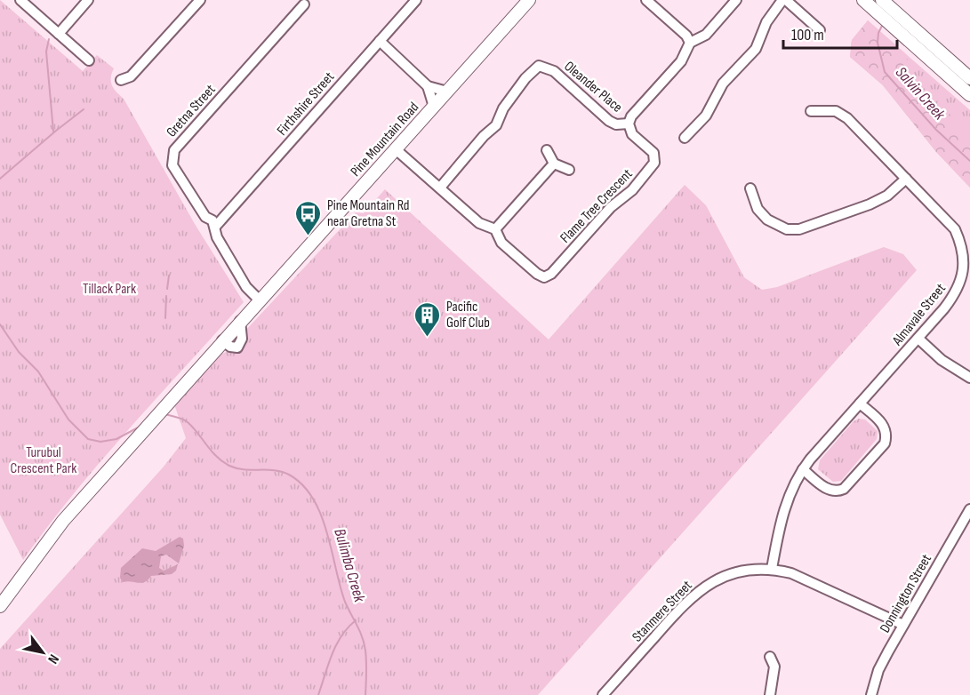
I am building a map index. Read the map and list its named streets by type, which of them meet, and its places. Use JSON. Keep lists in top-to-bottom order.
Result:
{
  "streets": {
    "main road": ["Pine Mountain Road"],
    "street": [
      "Oleander Place",
      "Firthshire Street",
      "Gretna Street",
      "Flame Tree Crescent",
      "Almavale Street",
      "Donnington Street",
      "Stanmere Street"
    ]
  },
  "crossings": [
    ["Oleander Place", "Flame Tree Crescent"],
    ["Firthshire Street", "Gretna Street"],
    ["Gretna Street", "Pine Mountain Road"],
    ["Pine Mountain Road", "Flame Tree Crescent"],
    ["Almavale Street", "Stanmere Street"],
    ["Donnington Street", "Stanmere Street"]
  ],
  "water": ["Salvin Creek", "Bulimba Creek"],
  "parks": ["Tillack Park", "Turubul Crescent Park"],
  "places": {
    "bus stop": ["Pine Mountain Rd near Gretna St"],
    "building": ["Pacific Golf Club"]
  },
  "scale_bar": "100 m",
  "north": "bottom right"
}
